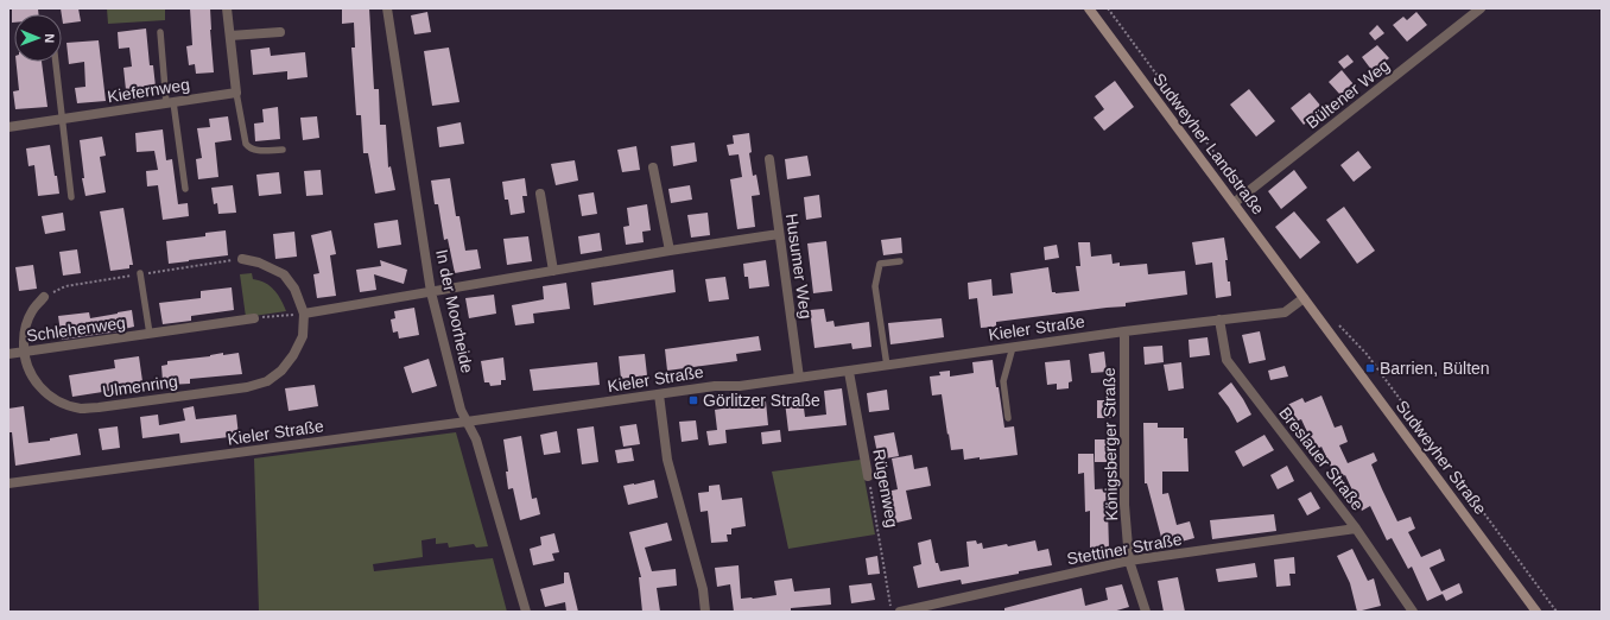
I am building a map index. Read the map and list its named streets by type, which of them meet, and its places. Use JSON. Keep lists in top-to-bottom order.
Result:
{
  "streets": {
    "main road": ["Sudweyher Landstraße", "Sudweyher Straße"],
    "street": [
      "Kiefernweg",
      "Bültener Weg",
      "Husumer Weg",
      "In der Moorheide",
      "Kieler Straße",
      "Schlehenweg",
      "Ulmenring",
      "Königsberger Straße",
      "Breslauer Straße",
      "Rügenweg",
      "Stettiner Straße"
    ]
  },
  "crossings": [
    ["Bültener Weg", "Sudweyher Landstraße"],
    ["Sudweyher Landstraße", "Kieler Straße"],
    ["Sudweyher Landstraße", "Sudweyher Straße"],
    ["Husumer Weg", "Kieler Straße"],
    ["In der Moorheide", "Kieler Straße"],
    ["Kieler Straße", "Königsberger Straße"],
    ["Kieler Straße", "Sudweyher Straße"],
    ["Kieler Straße", "Breslauer Straße"],
    ["Kieler Straße", "Rügenweg"],
    ["Schlehenweg", "Ulmenring"],
    ["Königsberger Straße", "Stettiner Straße"],
    ["Breslauer Straße", "Stettiner Straße"]
  ],
  "places": {
    "transit": ["Barrien, Bülten", "Görlitzer Straße"]
  },
  "north": "right"
}
